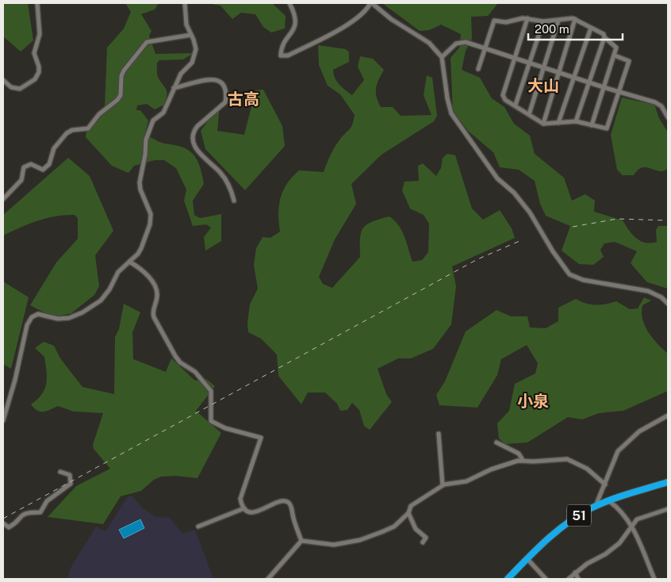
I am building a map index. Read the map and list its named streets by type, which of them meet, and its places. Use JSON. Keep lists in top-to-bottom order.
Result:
{
  "streets": {
    "highway": ["51"]
  },
  "districts": ["大山", "古高", "小泉"],
  "scale_bar": "200 m"
}
